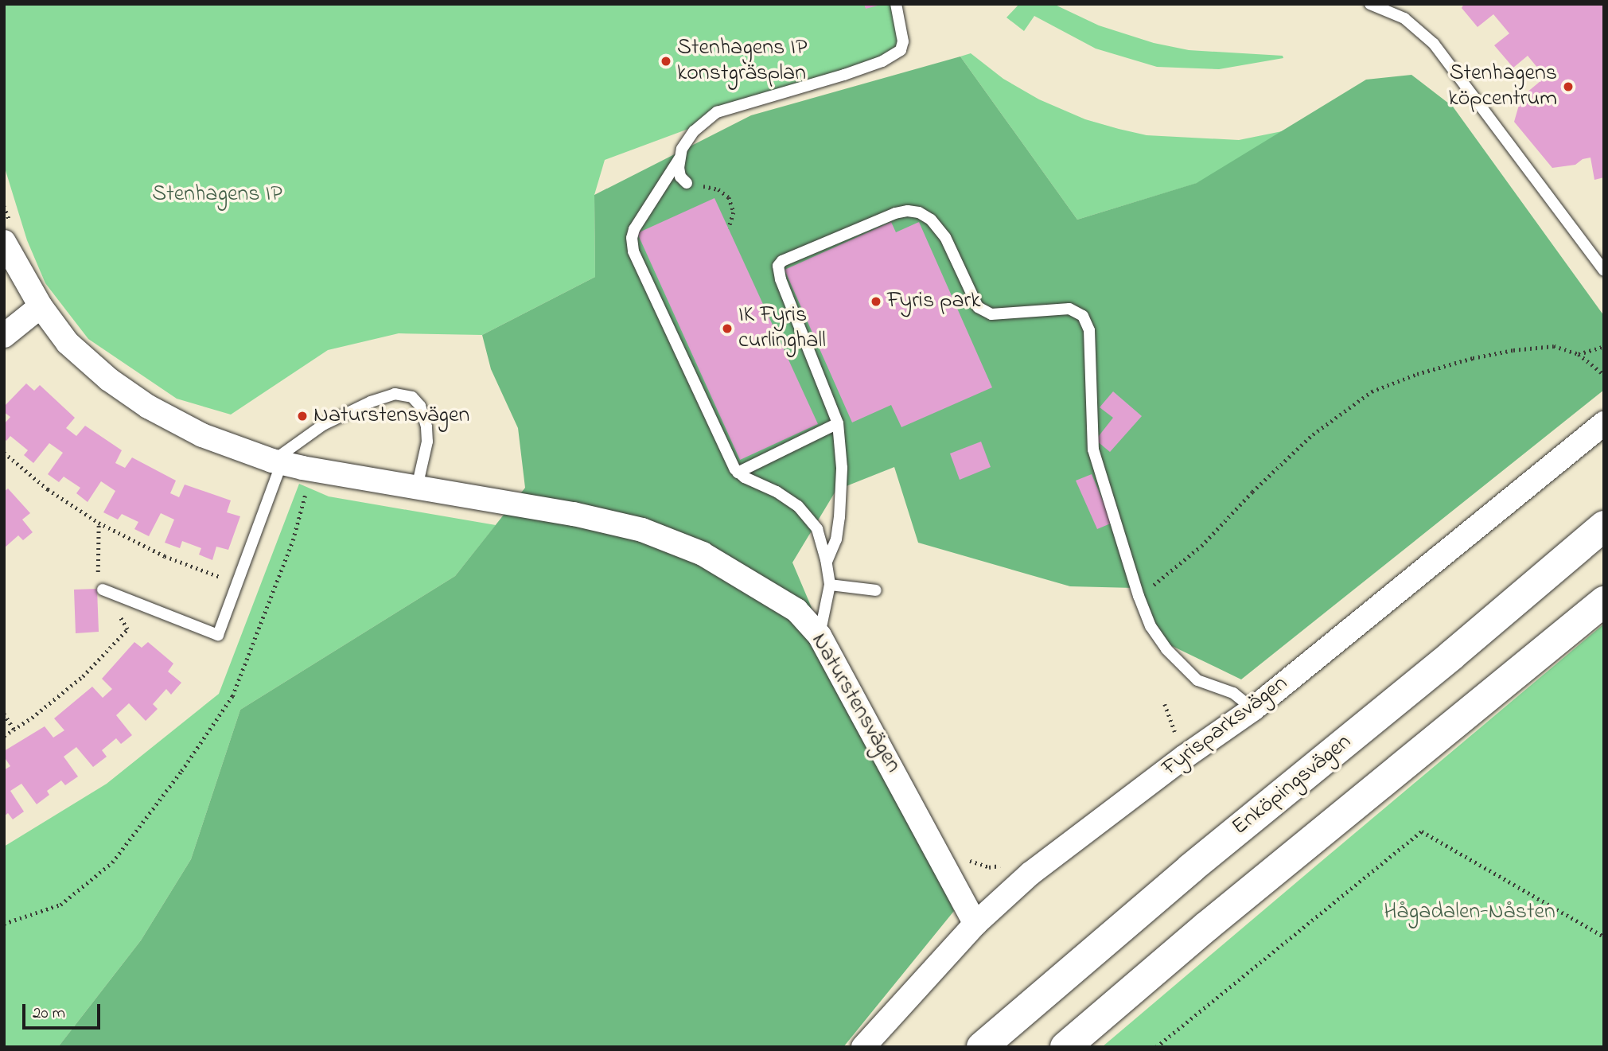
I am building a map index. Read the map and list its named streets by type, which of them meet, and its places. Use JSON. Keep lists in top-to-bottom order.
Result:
{
  "streets": {
    "main road": ["Enköpingsvägen"],
    "street": ["Naturstensvägen", "Fyrisparksvägen"]
  },
  "crossings": [
    ["Naturstensvägen", "Fyrisparksvägen"]
  ],
  "parks": ["Stenhagens IP", "Hågadalen-Nåsten"],
  "places": [
    "Stenhagens IP konstgräsplan",
    "Stenhagens köpcentrum",
    "Fyris park",
    "IK Fyris curlinghall",
    "Naturstensvägen"
  ],
  "scale_bar": "20 m"
}
